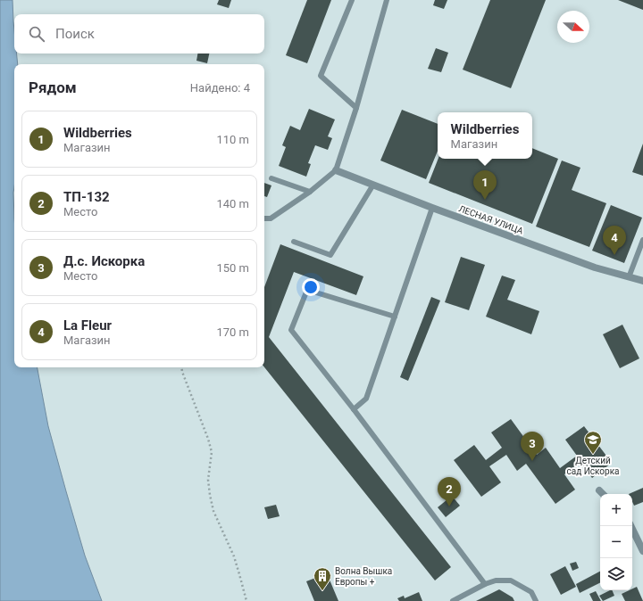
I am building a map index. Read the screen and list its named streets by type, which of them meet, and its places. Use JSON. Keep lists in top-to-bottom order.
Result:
{
  "streets": {
    "street": ["ЛЕСНАЯ УЛИЦА"]
  },
  "places": {
    "school or university": ["Детский сад Искорка"],
    "building": ["Волна Вышка Европы +"]
  },
  "north": "right",
  "page": {
    "search": "Поиск",
    "heading": ["Рядом", "Найдено: 4"],
    "list": [
      {
        "mark": "1",
        "name": "Wildberries",
        "note": "Магазин",
        "value": "110 m"
      },
      {
        "mark": "2",
        "name": "ТП-132",
        "note": "Место",
        "value": "140 m"
      },
      {
        "mark": "3",
        "name": "Д.с. Искорка",
        "note": "Место",
        "value": "150 m"
      },
      {
        "mark": "4",
        "name": "La Fleur",
        "note": "Магазин",
        "value": "170 m"
      }
    ],
    "popup": ["Wildberries", "Магазин"],
    "pins": [
      "1",
      "4",
      "3",
      "2"
    ],
    "map_buttons": ["+", "−"]
  }
}
